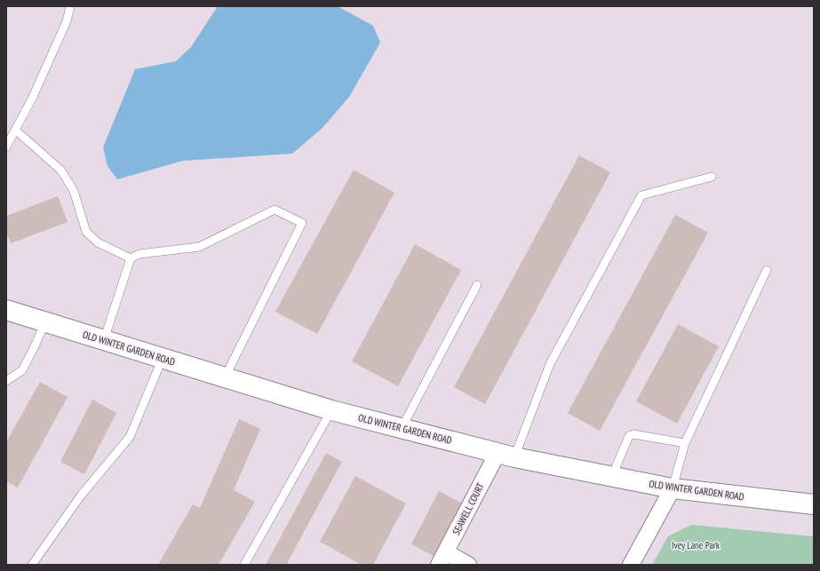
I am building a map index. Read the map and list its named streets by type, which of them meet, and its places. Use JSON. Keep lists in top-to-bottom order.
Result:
{
  "streets": {
    "main road": ["OLD WINTER GARDEN ROAD"],
    "street": ["SEAWELL COURT"]
  },
  "crossings": [
    ["OLD WINTER GARDEN ROAD", "SEAWELL COURT"]
  ],
  "parks": ["Ivey Lane Park"]
}
